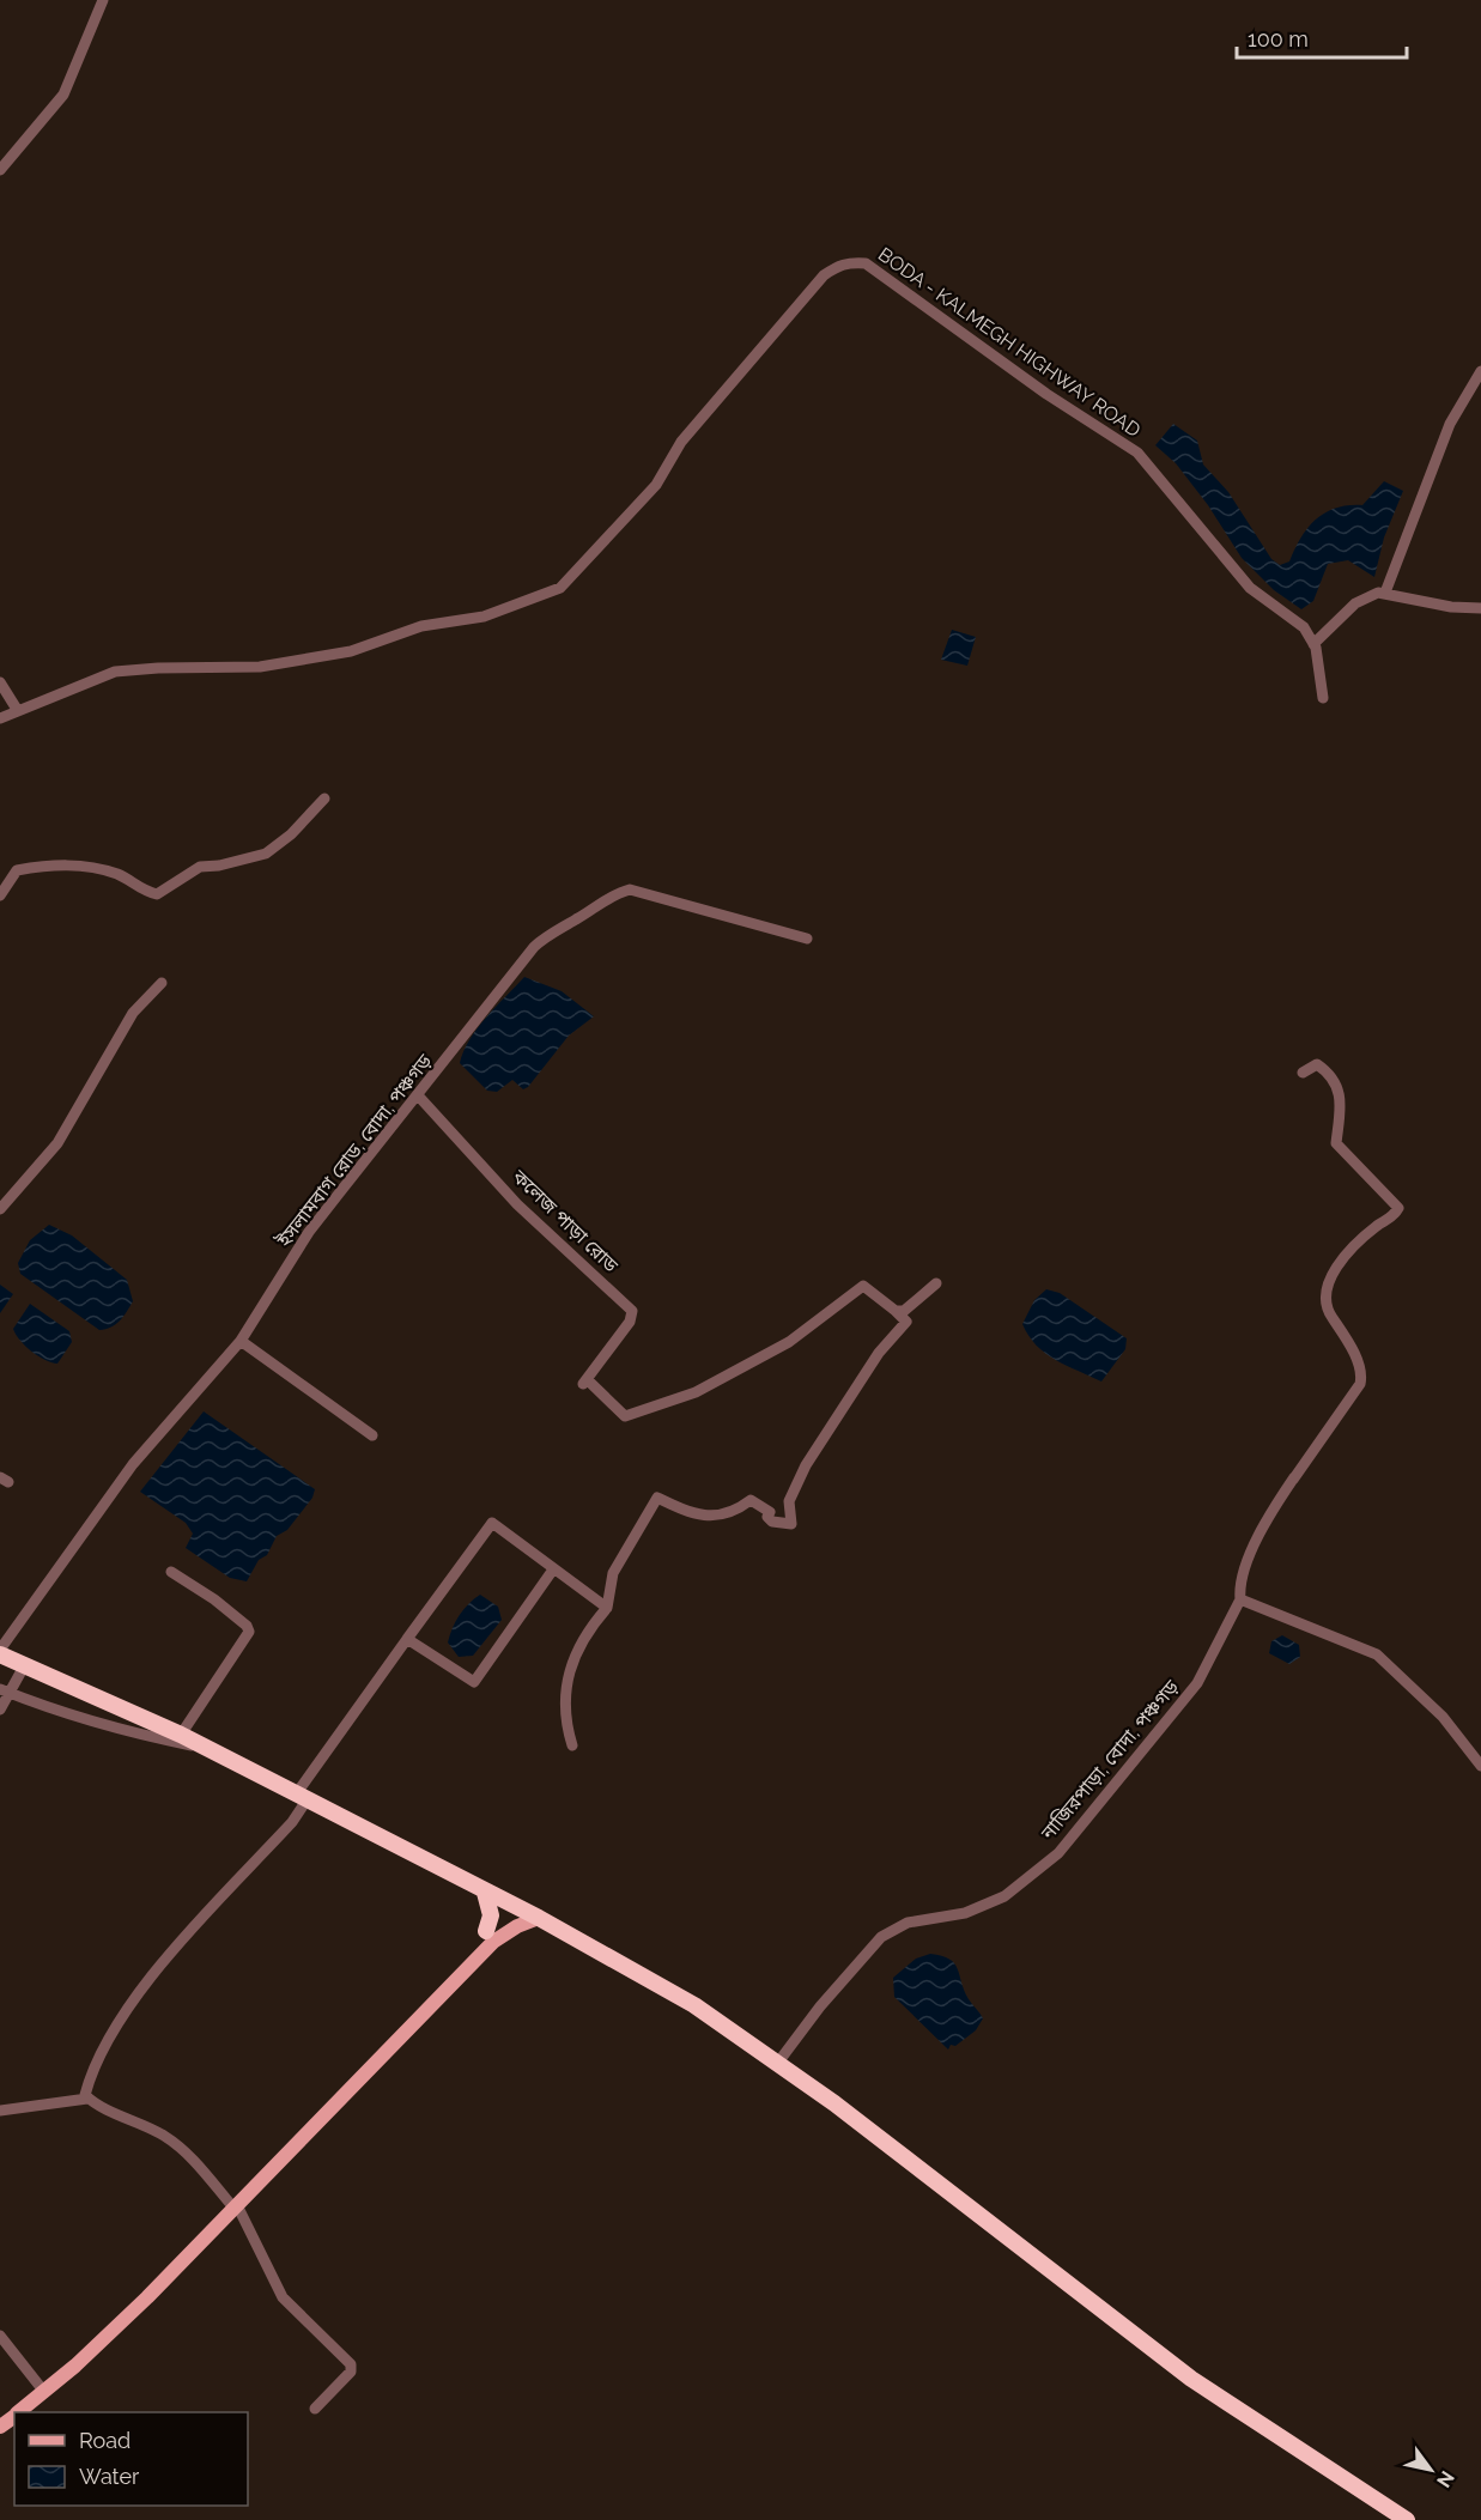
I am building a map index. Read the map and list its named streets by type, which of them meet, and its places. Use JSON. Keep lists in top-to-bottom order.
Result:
{
  "streets": {
    "street": [
      "BODA - KALMEGH HIGHWAY ROAD",
      "ইসলামবাগ রোড, বোদা, পঞ্চগড়",
      "কলেজ পাড়া রোড",
      "নাজিরপাড়া, বোদা, পঞ্চগড়"
    ]
  },
  "crossings": [
    ["ইসলামবাগ রোড, বোদা, পঞ্চগড়", "কলেজ পাড়া রোড"]
  ],
  "legend": ["Road", "Water"],
  "scale_bar": "100 m",
  "north": "bottom right"
}
